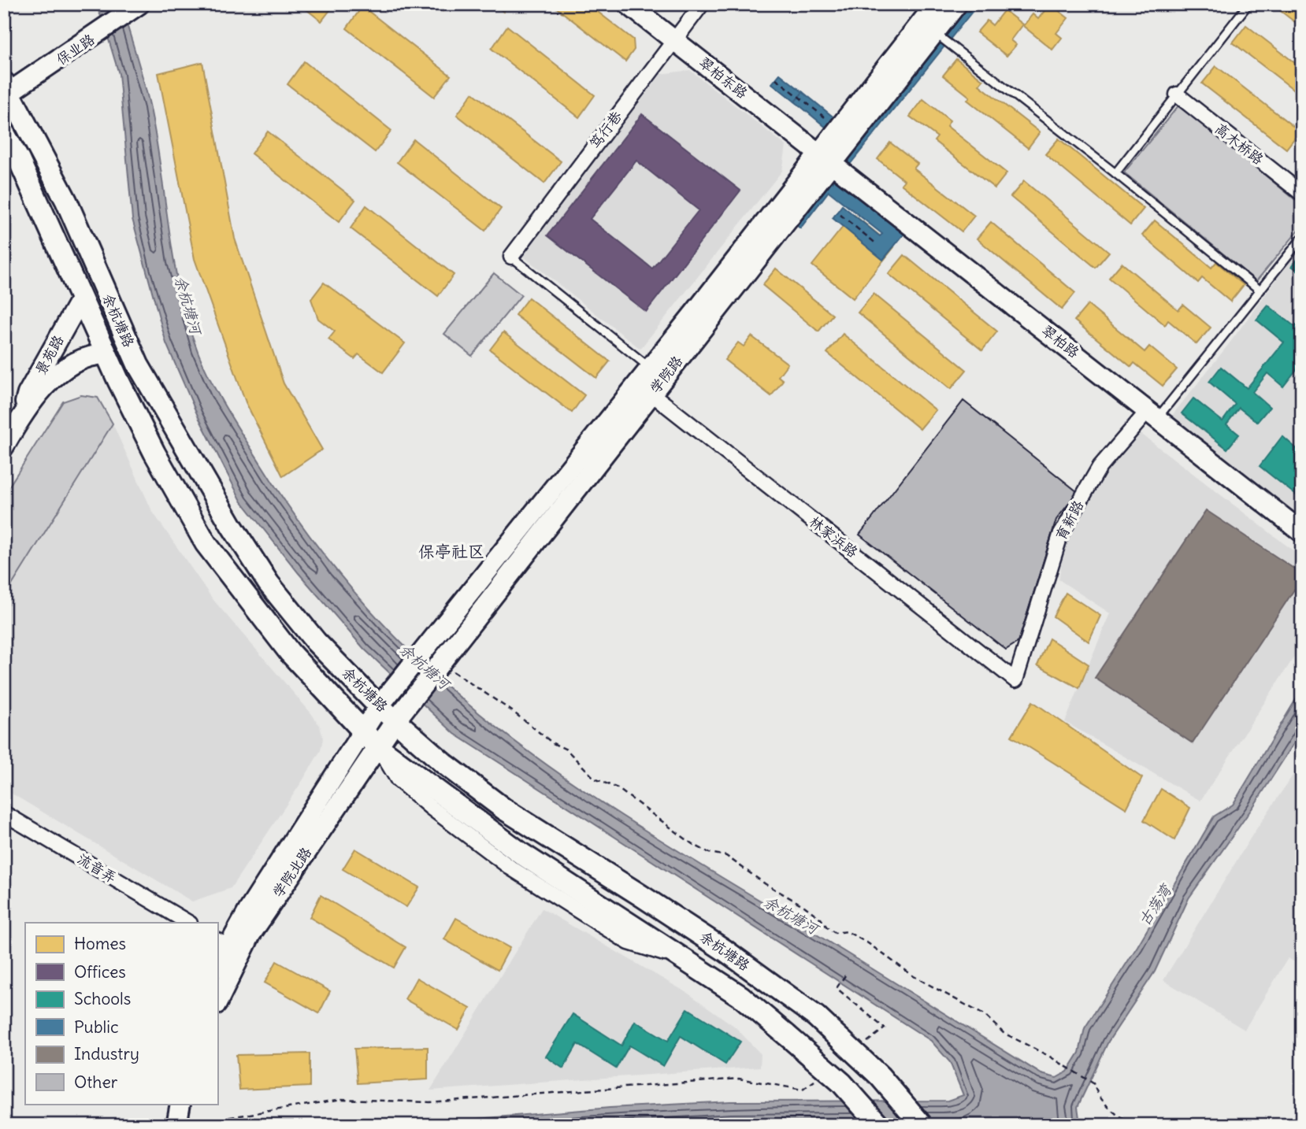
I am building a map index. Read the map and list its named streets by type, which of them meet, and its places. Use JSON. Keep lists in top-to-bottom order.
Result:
{
  "streets": {
    "main road": [
      "保业路",
      "翠柏东路",
      "余杭塘路",
      "翠柏路",
      "景苑路",
      "学院路",
      "学院北路"
    ],
    "street": [
      "笃行巷",
      "高木桥路",
      "育新路",
      "林家浜路",
      "流音弄"
    ]
  },
  "crossings": [
    ["保业路", "余杭塘路"],
    ["翠柏东路", "笃行巷"],
    ["翠柏东路", "翠柏路"],
    ["翠柏东路", "学院路"],
    ["余杭塘路", "景苑路"],
    ["余杭塘路", "学院路"],
    ["余杭塘路", "学院北路"],
    ["翠柏路", "学院路"],
    ["翠柏路", "育新路"],
    ["学院路", "林家浜路"],
    ["学院路", "学院北路"],
    ["育新路", "林家浜路"]
  ],
  "districts": ["保亭社区"],
  "water": ["余杭塘河", "古荡湾"],
  "legend": [
    "Homes",
    "Offices",
    "Schools",
    "Public",
    "Industry",
    "Other"
  ]
}
